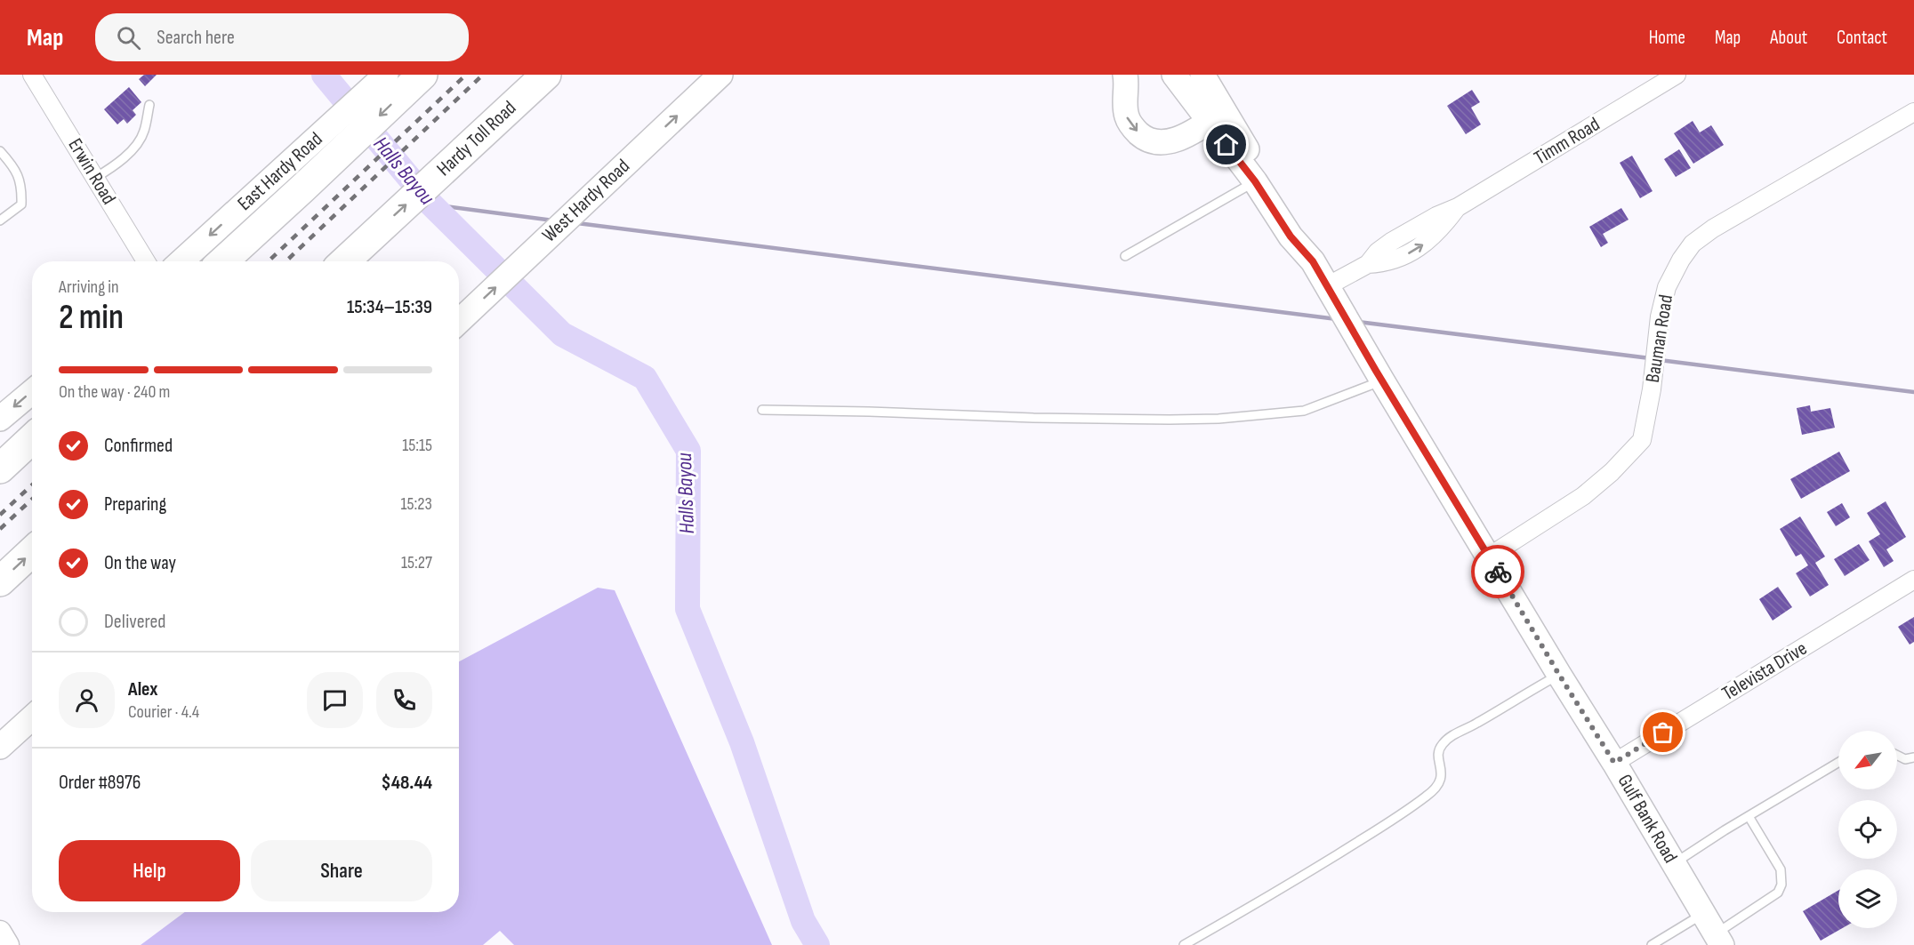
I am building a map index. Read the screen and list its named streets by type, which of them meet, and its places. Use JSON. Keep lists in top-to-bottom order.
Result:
{
  "streets": {
    "highway": ["Hardy Toll Road"],
    "main road": ["East Hardy Road", "West Hardy Road", "Gulf Bank Road"],
    "street": [
      "Timm Road",
      "Erwin Road",
      "Bauman Road",
      "Televista Drive"
    ]
  },
  "crossings": [
    ["Timm Road", "Gulf Bank Road"],
    ["Bauman Road", "Gulf Bank Road"],
    ["Televista Drive", "Gulf Bank Road"]
  ],
  "one_way": ["East Hardy Road", "West Hardy Road"],
  "water": ["Halls Bayou"],
  "north": "bottom left",
  "page": {
    "header": "Map",
    "search": "Search here",
    "nav": [
      "Home",
      "Map",
      "About",
      "Contact"
    ],
    "heading": ["2 min", "Arriving in", "15:34–15:39"],
    "panel": [
      "Alex",
      "Courier · 4.4",
      "Order #8976",
      "$48.44"
    ],
    "bar": "On the way · 240 m",
    "list": [
      ["Confirmed", "15:15"],
      ["Preparing", "15:23"],
      ["On the way", "15:27"],
      "Delivered"
    ],
    "buttons": ["Help", "Share"]
  }
}
